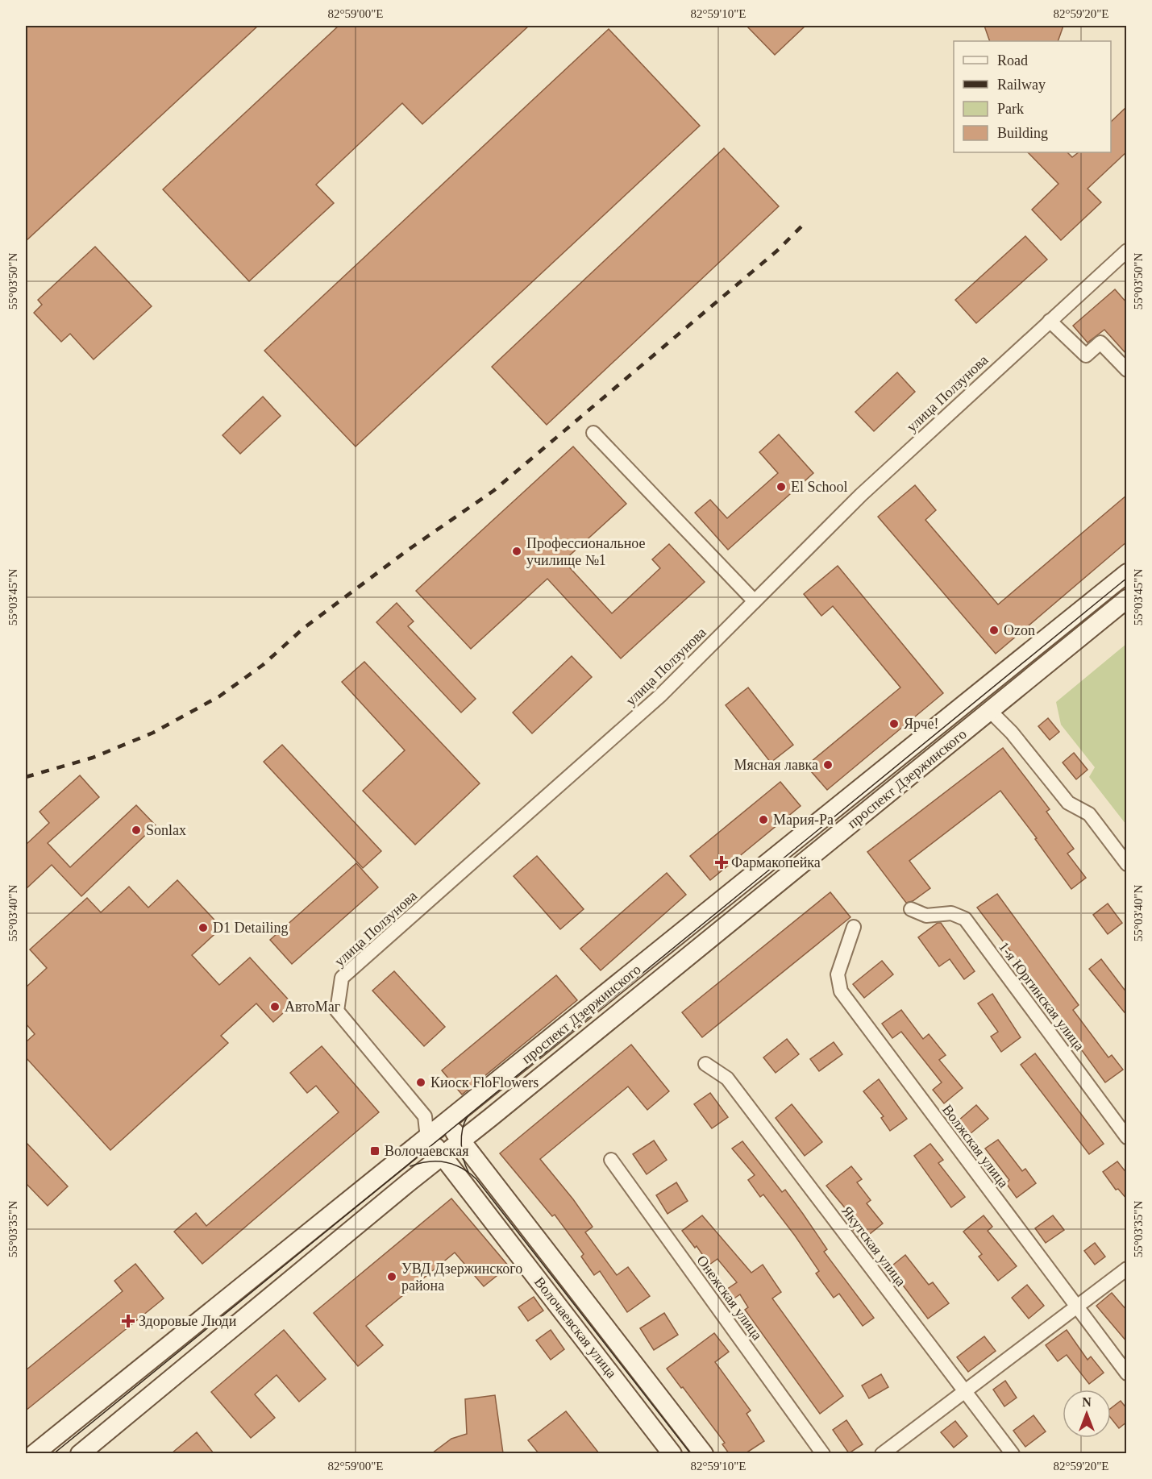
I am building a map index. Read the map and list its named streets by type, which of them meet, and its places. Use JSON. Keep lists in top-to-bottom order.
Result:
{
  "streets": {
    "main road": ["проспект Дзержинского", "Волочаевская улица"],
    "street": [
      "улица Ползунова",
      "1-я Юргинская улица",
      "Волжская улица",
      "Якутская улица",
      "Онежская улица"
    ]
  },
  "crossings": [
    ["проспект Дзержинского", "Волочаевская улица"]
  ],
  "places": {
    "other": [
      "El School",
      "Профессиональное училище №1",
      "Ozon",
      "Ярче!",
      "Мясная лавка",
      "Мария-Ра",
      "Sonlax",
      "D1 Detailing",
      "АвтоМаг",
      "Киоск FloFlowers",
      "УВД Дзержинского района"
    ],
    "health": ["Фармакопейка", "Здоровые Люди"],
    "transit": ["Волочаевская"]
  },
  "legend": [
    "Road",
    "Railway",
    "Park",
    "Building"
  ],
  "north": "top",
  "coordinates": [
    "82°59'00\"E",
    "82°59'10\"E",
    "82°59'20\"E",
    "55°03'50\"N",
    "55°03'45\"N",
    "55°03'40\"N",
    "55°03'35\"N"
  ]
}
